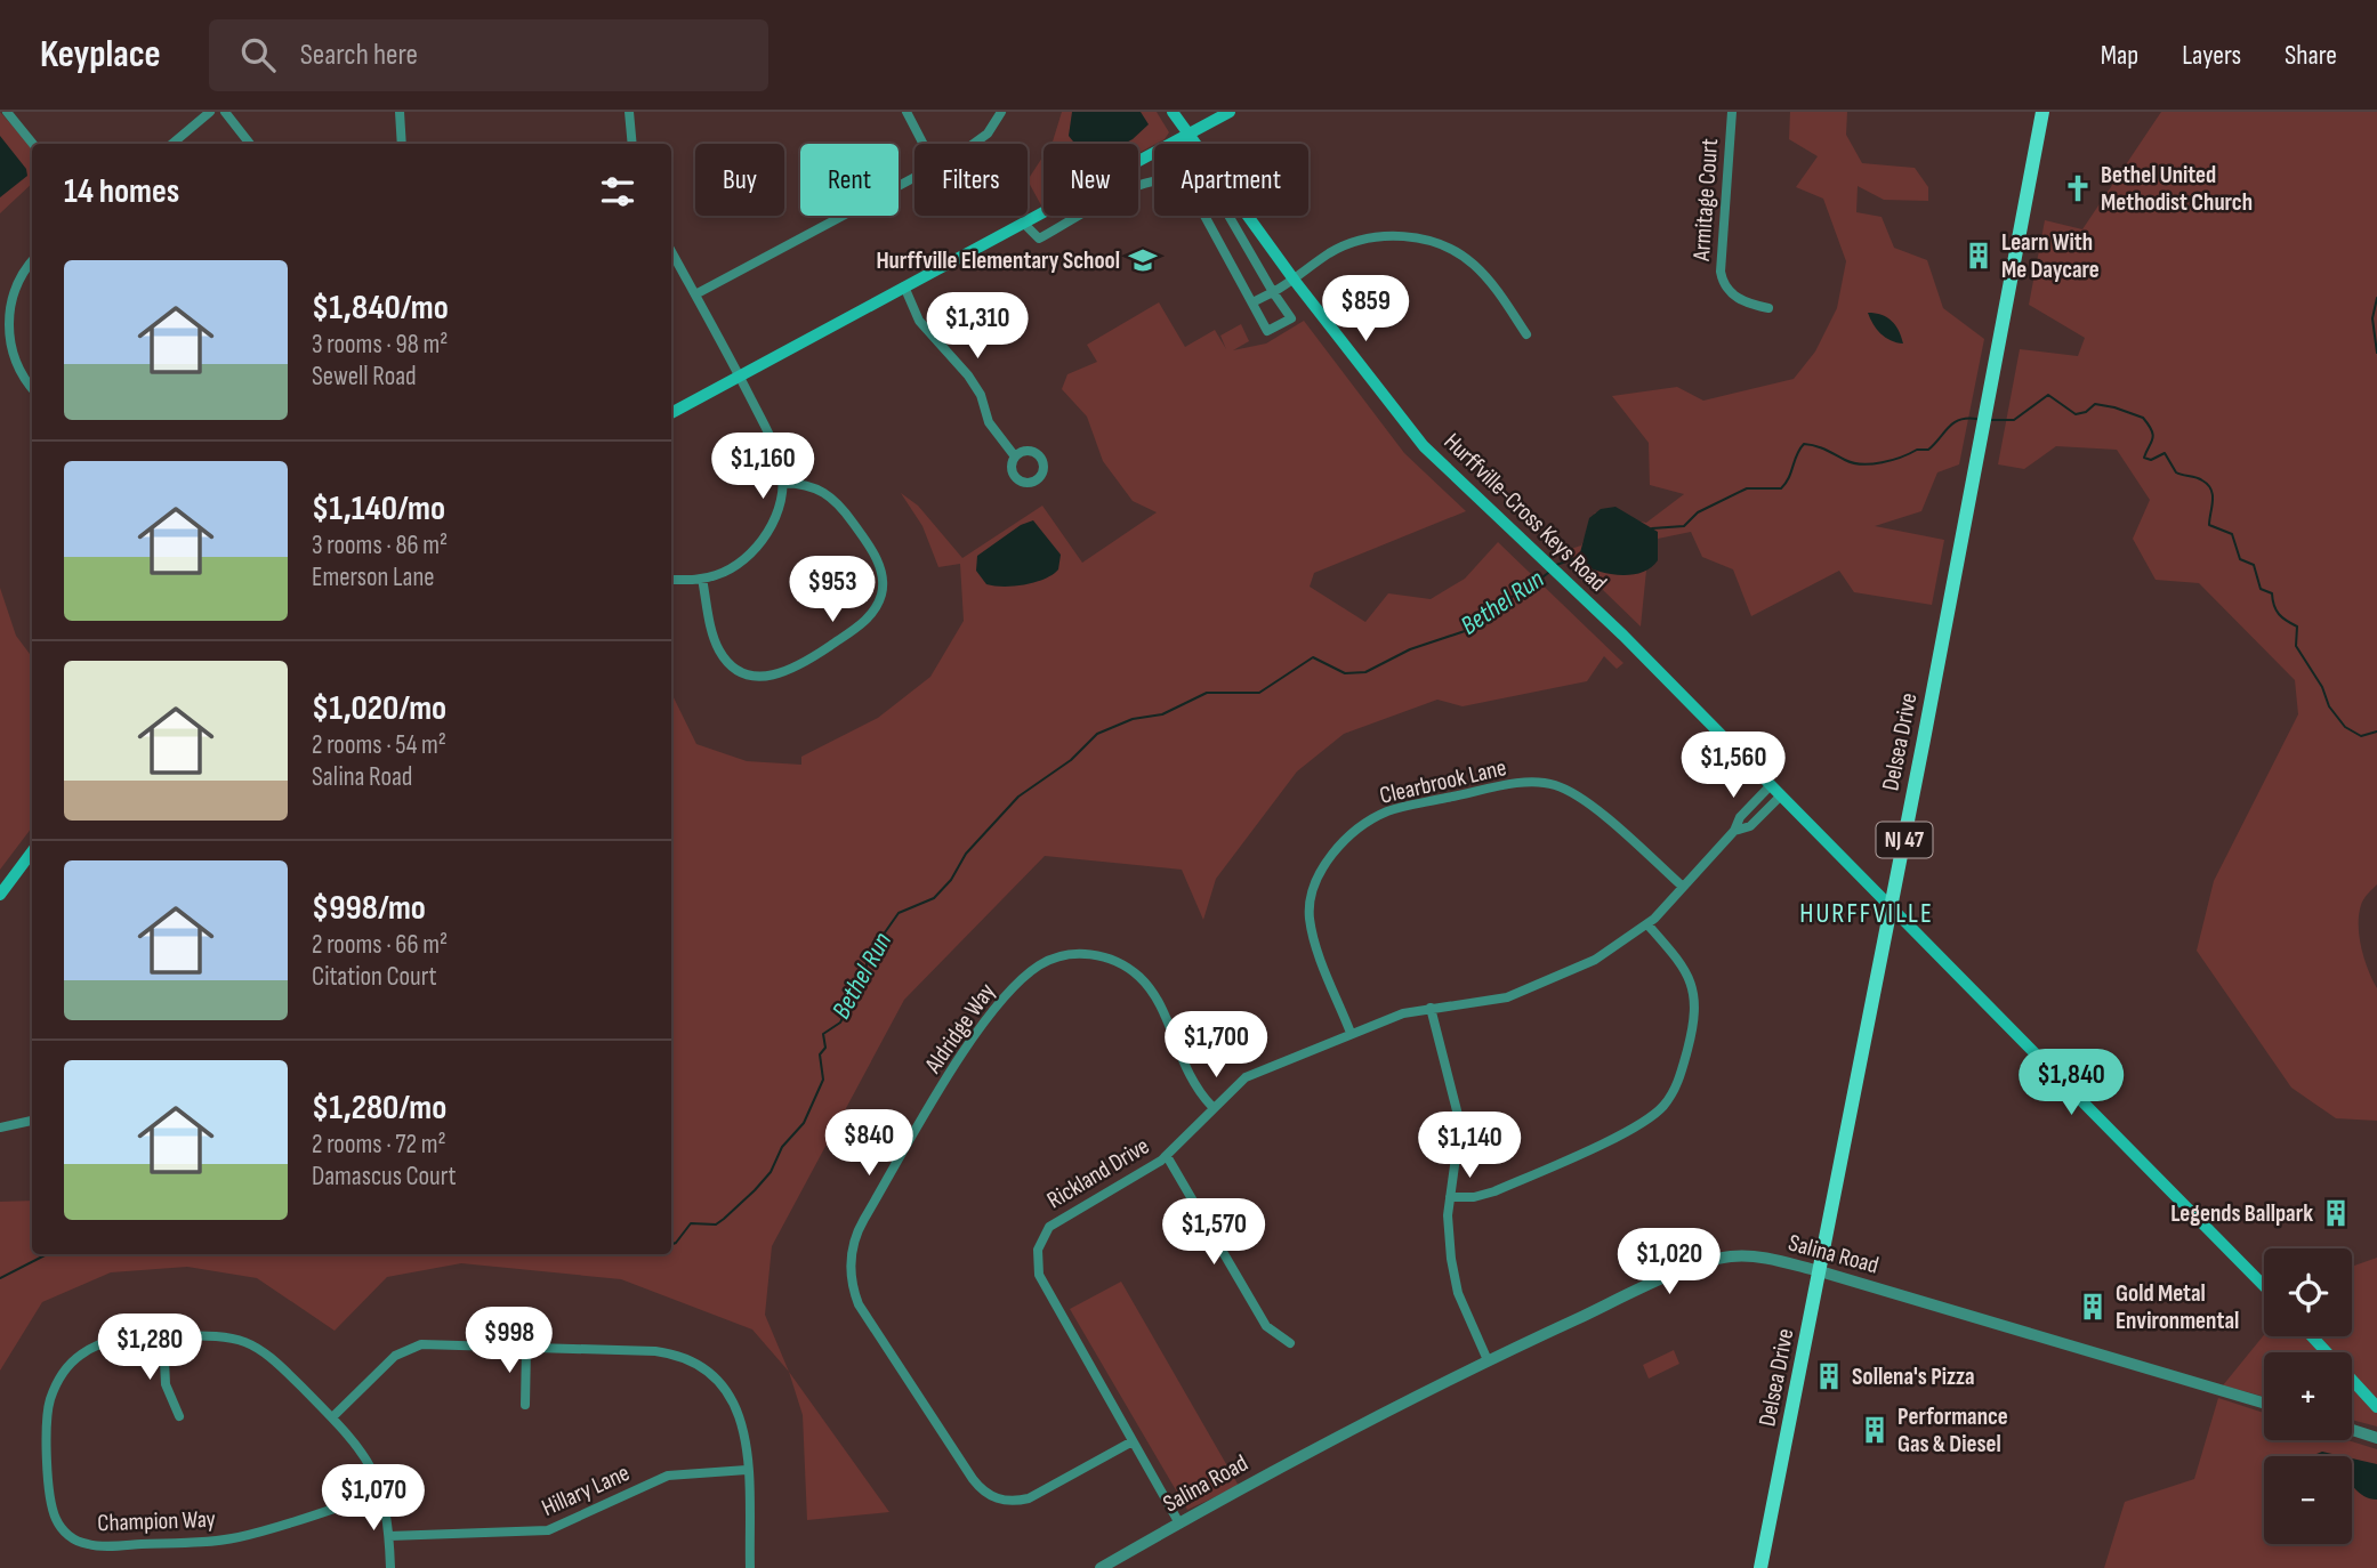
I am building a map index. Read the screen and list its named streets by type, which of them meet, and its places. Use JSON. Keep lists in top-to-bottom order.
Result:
{
  "streets": {
    "main road": ["Hurffville-Cross Keys Road", "Delsea Drive", "NJ 47"],
    "street": [
      "Armitage Court",
      "Clearbrook Lane",
      "Aldridge Way",
      "Rickland Drive",
      "Salina Road",
      "Hillary Lane",
      "Champion Way"
    ]
  },
  "crossings": [
    ["Hurffville-Cross Keys Road", "Delsea Drive"],
    ["Hurffville-Cross Keys Road", "Rickland Drive"],
    ["Delsea Drive", "Salina Road"],
    ["Clearbrook Lane", "Rickland Drive"],
    ["Aldridge Way", "Rickland Drive"],
    ["Rickland Drive", "Salina Road"],
    ["Hillary Lane", "Champion Way"]
  ],
  "districts": ["HURFFVILLE"],
  "water": ["Bethel Run"],
  "places": {
    "church": ["Bethel United Methodist Church"],
    "building": [
      "Learn With Me Daycare",
      "Legends Ballpark",
      "Gold Metal Environmental",
      "Sollena's Pizza",
      "Performance Gas & Diesel"
    ],
    "school or university": ["Hurffville Elementary School"]
  },
  "page": {
    "header": "Keyplace",
    "search": "Search here",
    "nav": ["Map", "Layers", "Share"],
    "chip": [
      "Buy",
      "Rent",
      "Filters",
      "New",
      "Apartment"
    ],
    "heading": "14 homes",
    "list": [
      {
        "name": "$1,840/mo",
        "note": "3 rooms · 98 m² · Sewell Road"
      },
      {
        "name": "$1,140/mo",
        "note": "3 rooms · 86 m² · Emerson Lane"
      },
      {
        "name": "$1,020/mo",
        "note": "2 rooms · 54 m² · Salina Road"
      },
      {
        "name": "$998/mo",
        "note": "2 rooms · 66 m² · Citation Court"
      },
      {
        "name": "$1,280/mo",
        "note": "2 rooms · 72 m² · Damascus Court"
      }
    ],
    "price": [
      "$859",
      "$1,310",
      "$1,160",
      "$953",
      "$1,560",
      "$1,700",
      "$1,840",
      "$840",
      "$1,140",
      "$1,570",
      "$1,020",
      "$998",
      "$1,280",
      "$1,070"
    ],
    "map_buttons": ["+", "−"]
  }
}
